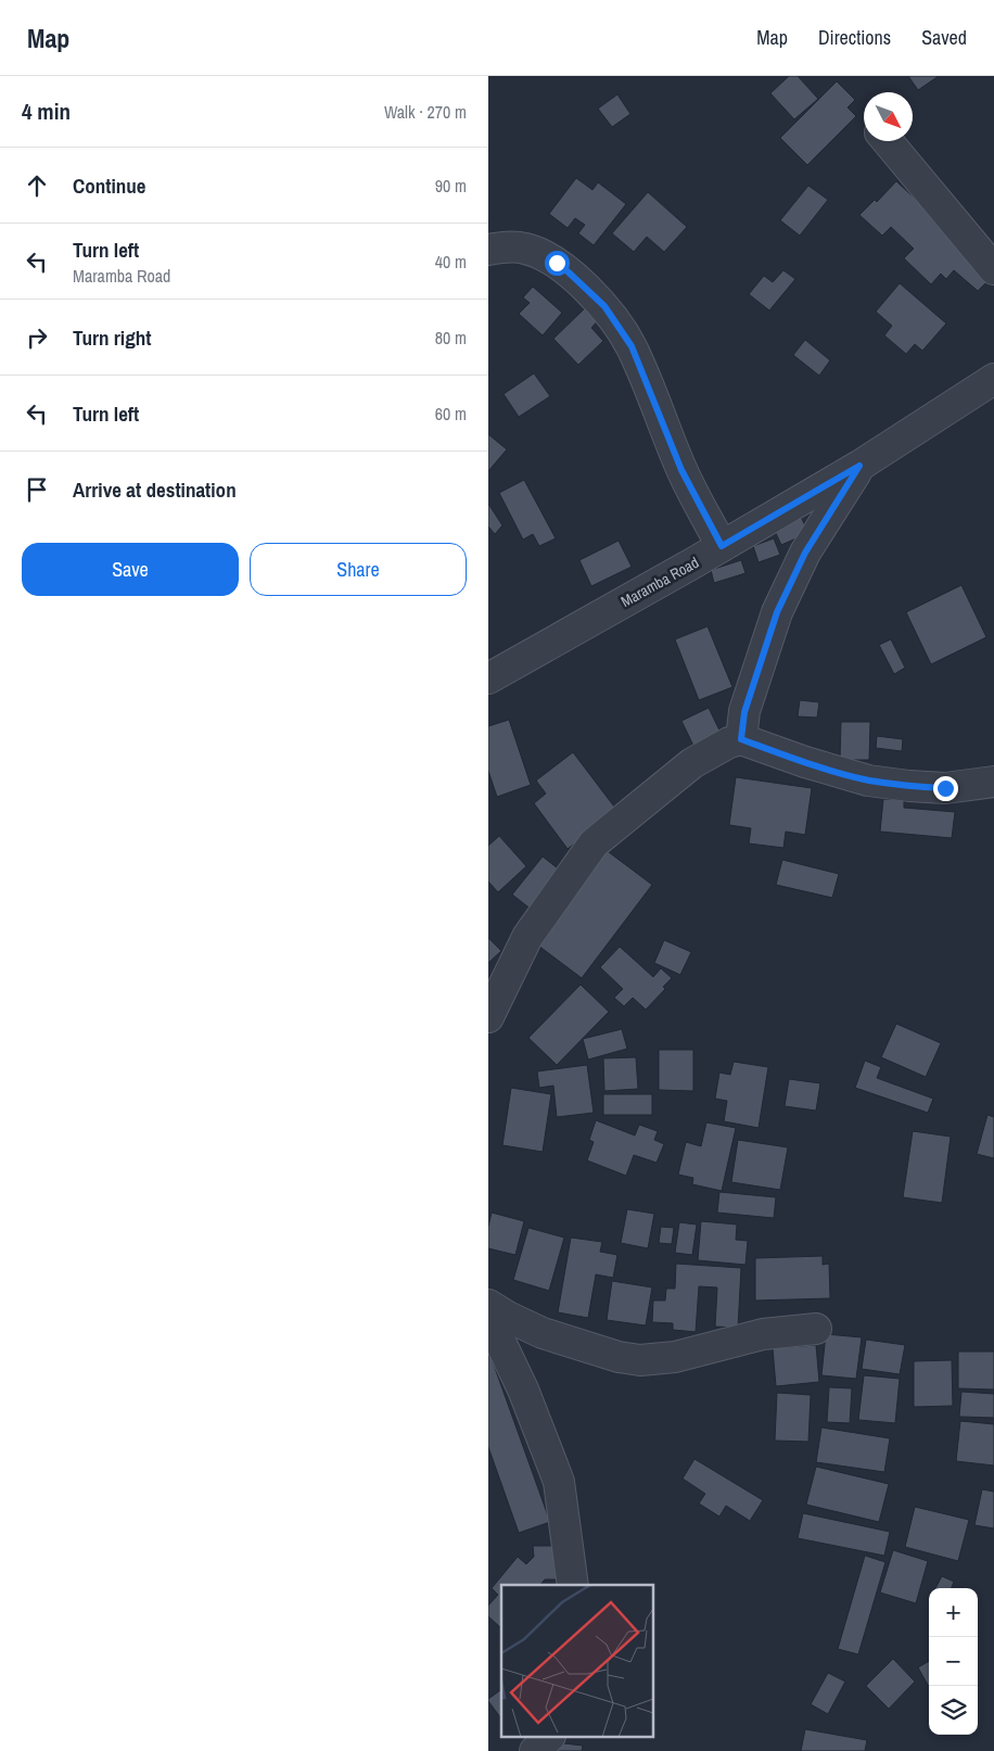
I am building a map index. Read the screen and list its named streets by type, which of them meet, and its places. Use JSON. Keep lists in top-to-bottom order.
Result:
{
  "streets": {
    "street": ["Maramba Road"]
  },
  "north": "bottom right",
  "page": {
    "header": "Map",
    "nav": ["Map", "Directions", "Saved"],
    "heading": ["4 min", "Walk · 270 m"],
    "list": [
      ["Continue", "90 m"],
      ["Turn left", "Maramba Road", "40 m"],
      ["Turn right", "80 m"],
      ["Turn left", "60 m"],
      "Arrive at destination"
    ],
    "buttons": ["Save", "Share"],
    "map_buttons": ["+", "−"]
  }
}
